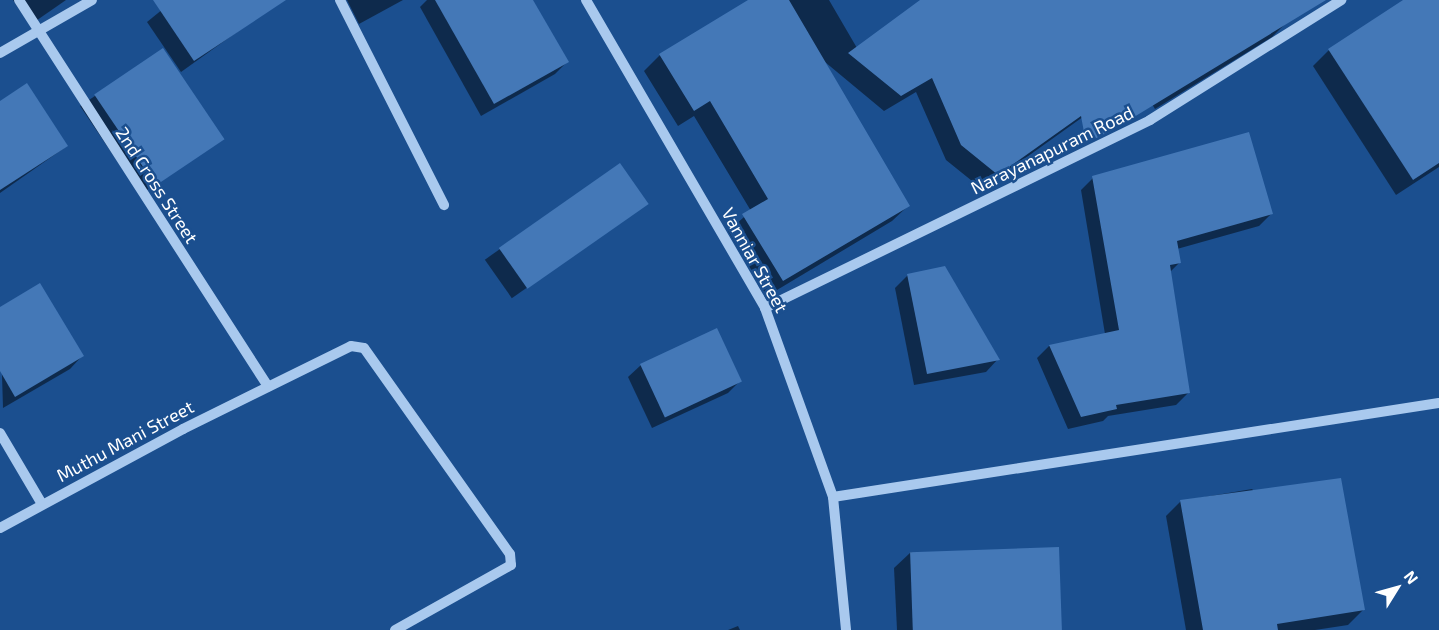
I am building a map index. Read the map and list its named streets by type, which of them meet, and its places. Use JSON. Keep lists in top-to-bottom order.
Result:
{
  "streets": {
    "street": [
      "Narayanapuram Road",
      "2nd Cross Street",
      "Vanniar Street",
      "Muthu Mani Street"
    ]
  },
  "crossings": [
    ["Narayanapuram Road", "Vanniar Street"],
    ["2nd Cross Street", "Muthu Mani Street"]
  ],
  "north": "top right"
}
